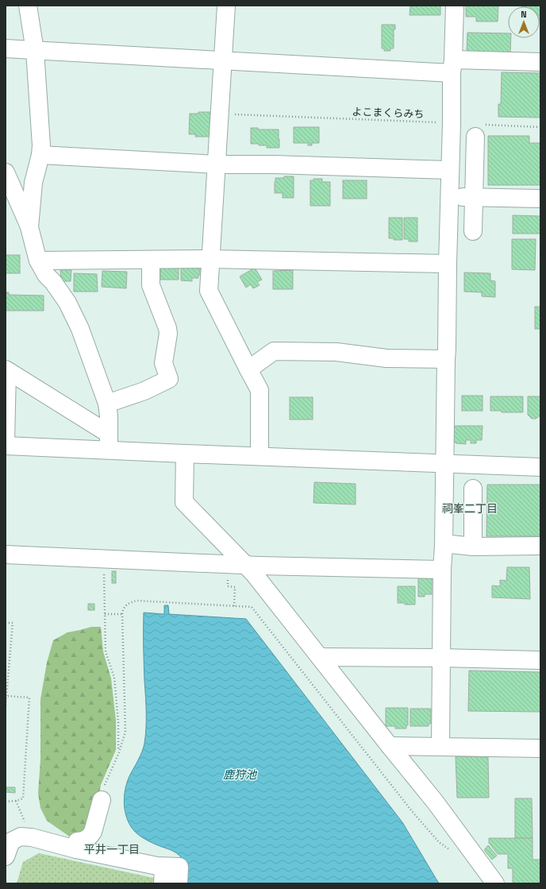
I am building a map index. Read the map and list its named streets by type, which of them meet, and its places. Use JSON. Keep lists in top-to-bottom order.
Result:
{
  "streets": {
    "path": ["よこまくらみち"]
  },
  "districts": ["祠峯二丁目", "平井一丁目"],
  "water": ["鹿狩池"],
  "north": "top"
}
